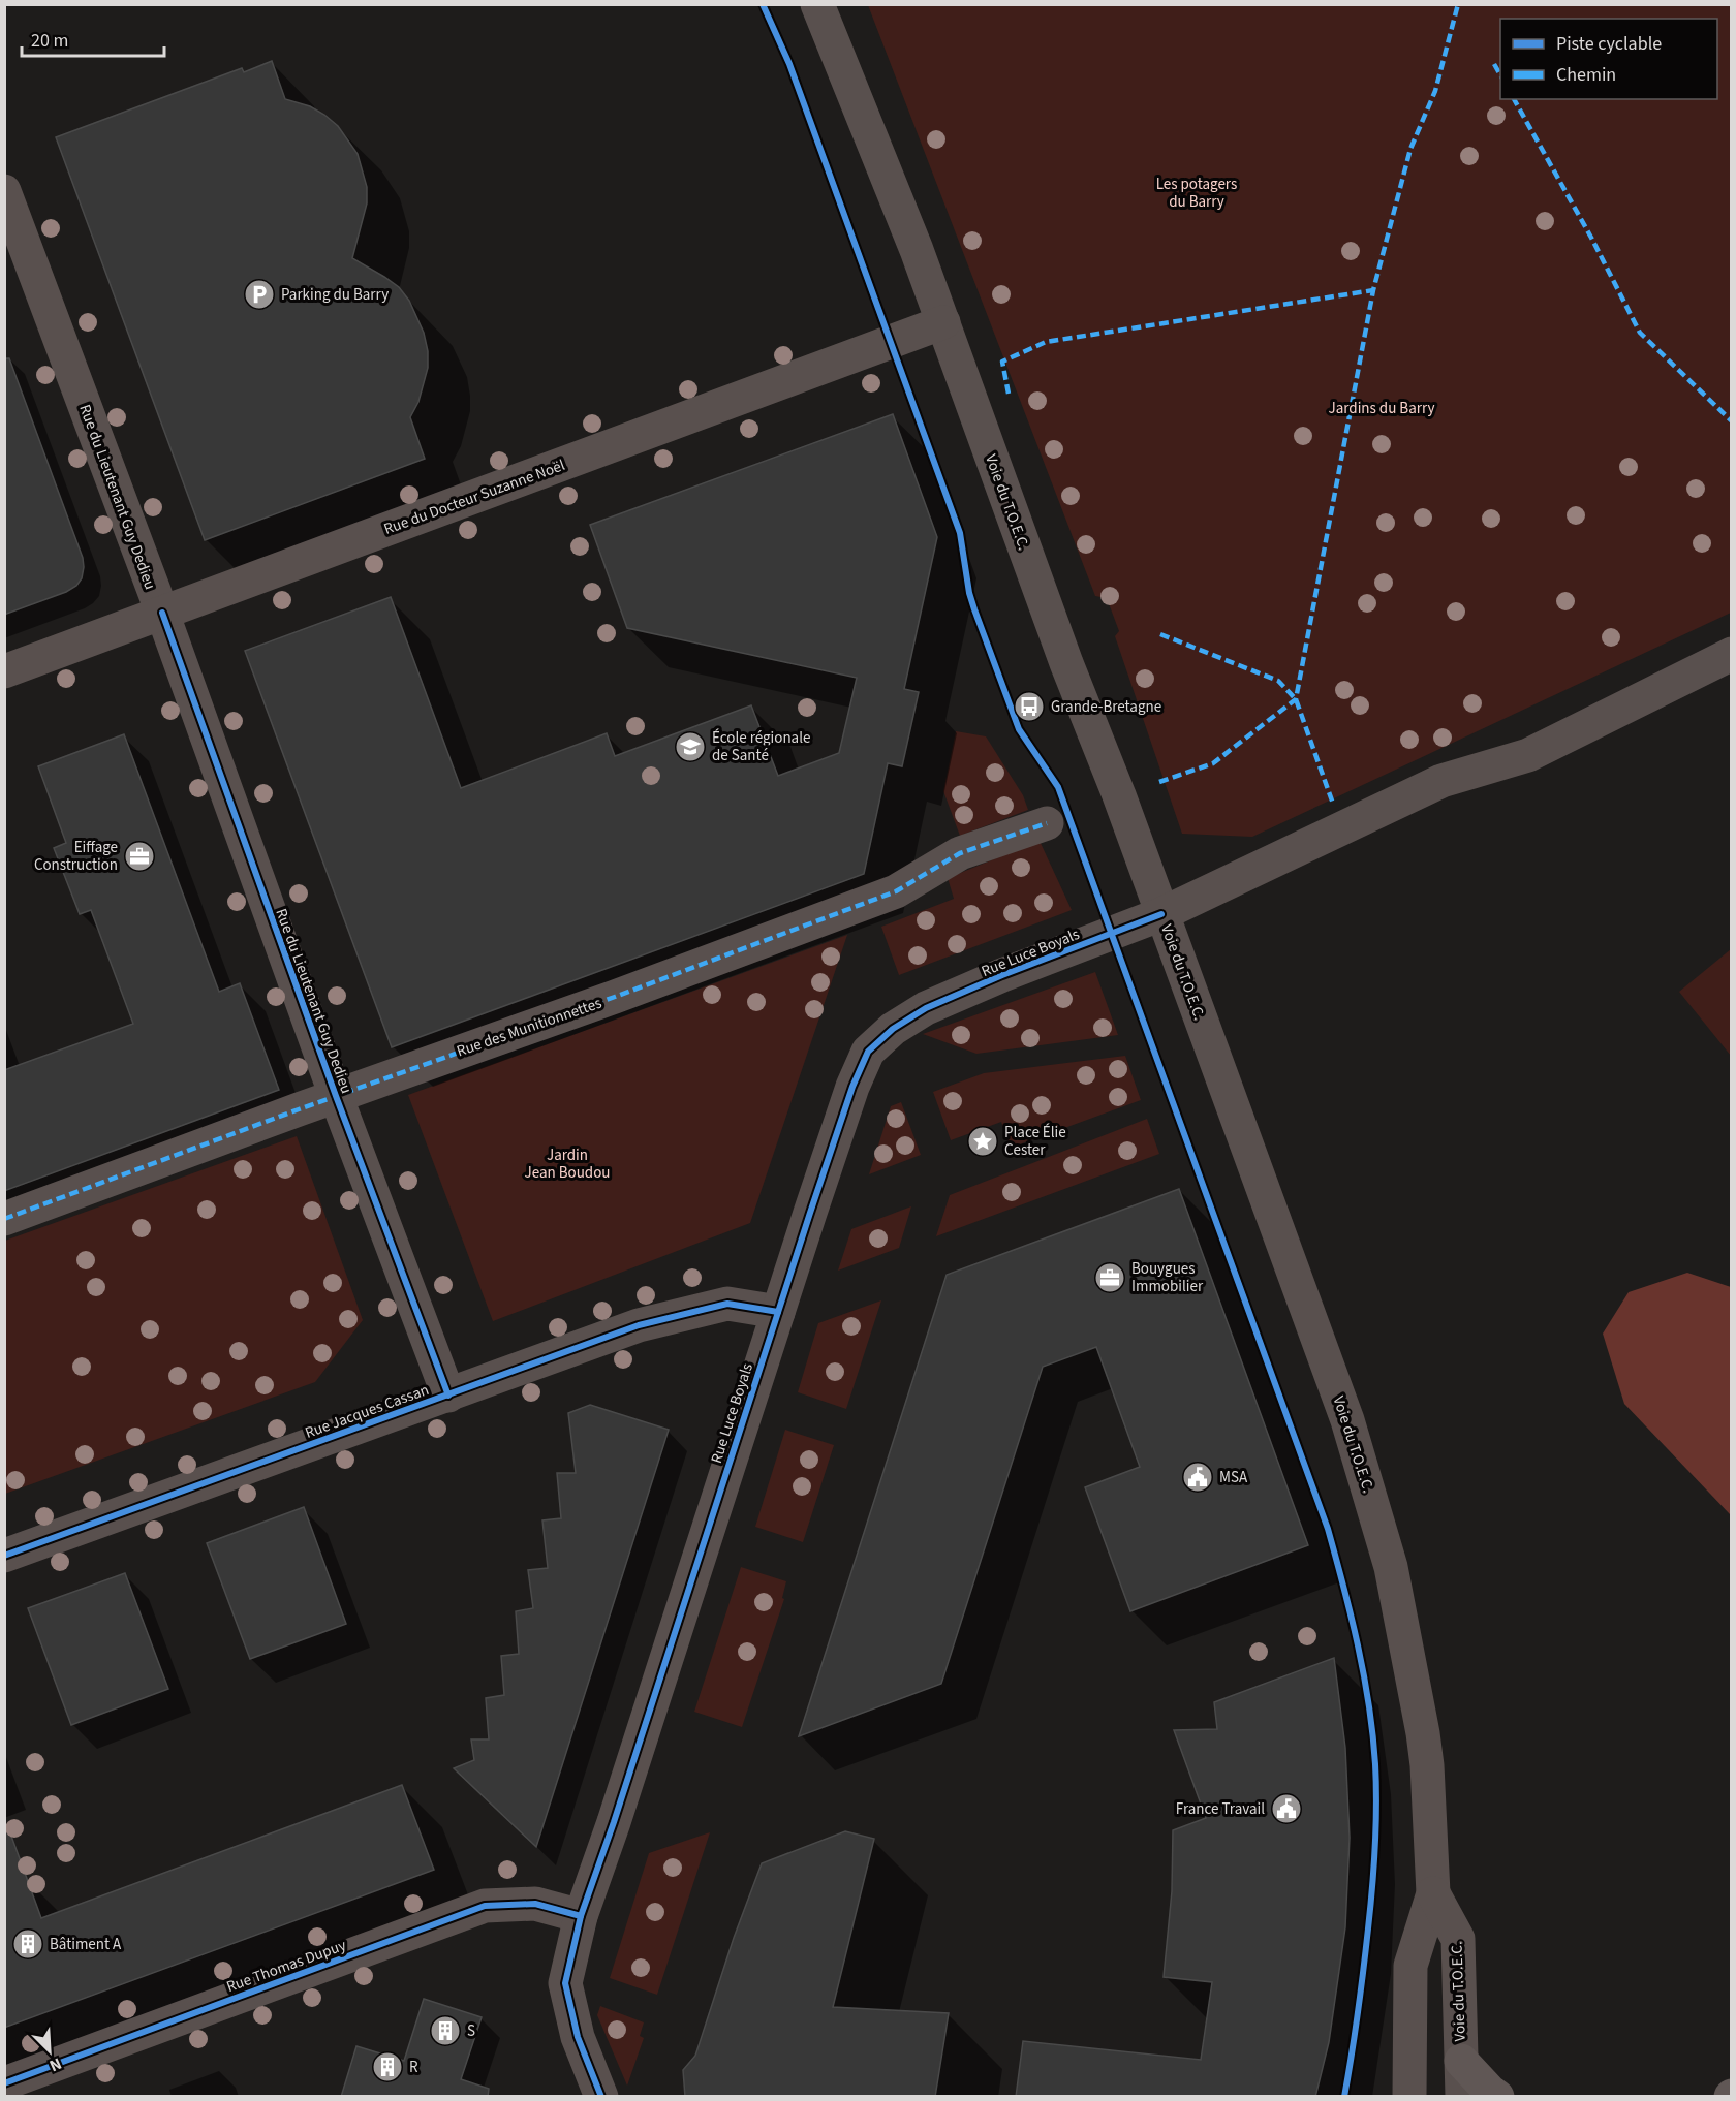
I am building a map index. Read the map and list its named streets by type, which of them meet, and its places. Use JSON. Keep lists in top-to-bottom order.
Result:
{
  "streets": {
    "street": [
      "Rue du Lieutenant Guy Dedieu",
      "Rue du Docteur Suzanne Noël",
      "Voie du T.O.E.C.",
      "Rue Luce Boyals",
      "Rue des Munitionnettes",
      "Rue Jacques Cassan",
      "Rue Thomas Dupuy"
    ]
  },
  "crossings": [
    ["Rue du Lieutenant Guy Dedieu", "Rue du Docteur Suzanne Noël"],
    ["Rue du Lieutenant Guy Dedieu", "Rue des Munitionnettes"],
    ["Rue du Lieutenant Guy Dedieu", "Rue Jacques Cassan"],
    ["Rue du Docteur Suzanne Noël", "Voie du T.O.E.C."],
    ["Voie du T.O.E.C.", "Rue Luce Boyals"],
    ["Rue Luce Boyals", "Rue Jacques Cassan"],
    ["Rue Luce Boyals", "Rue Thomas Dupuy"]
  ],
  "parks": ["Les potagers du Barry", "Jardins du Barry", "Jardin Jean Boudou"],
  "places": {
    "parking": ["Parking du Barry"],
    "bus stop": ["Grande-Bretagne"],
    "school or university": ["École régionale de Santé"],
    "office": ["Eiffage Construction", "Bouygues Immobilier"],
    "place": ["Place Élie Cester"],
    "public building": ["MSA", "France Travail"],
    "building": ["Bâtiment A", "S", "R"]
  },
  "legend": ["Piste cyclable", "Chemin"],
  "scale_bar": "20 m",
  "north": "bottom right"
}
